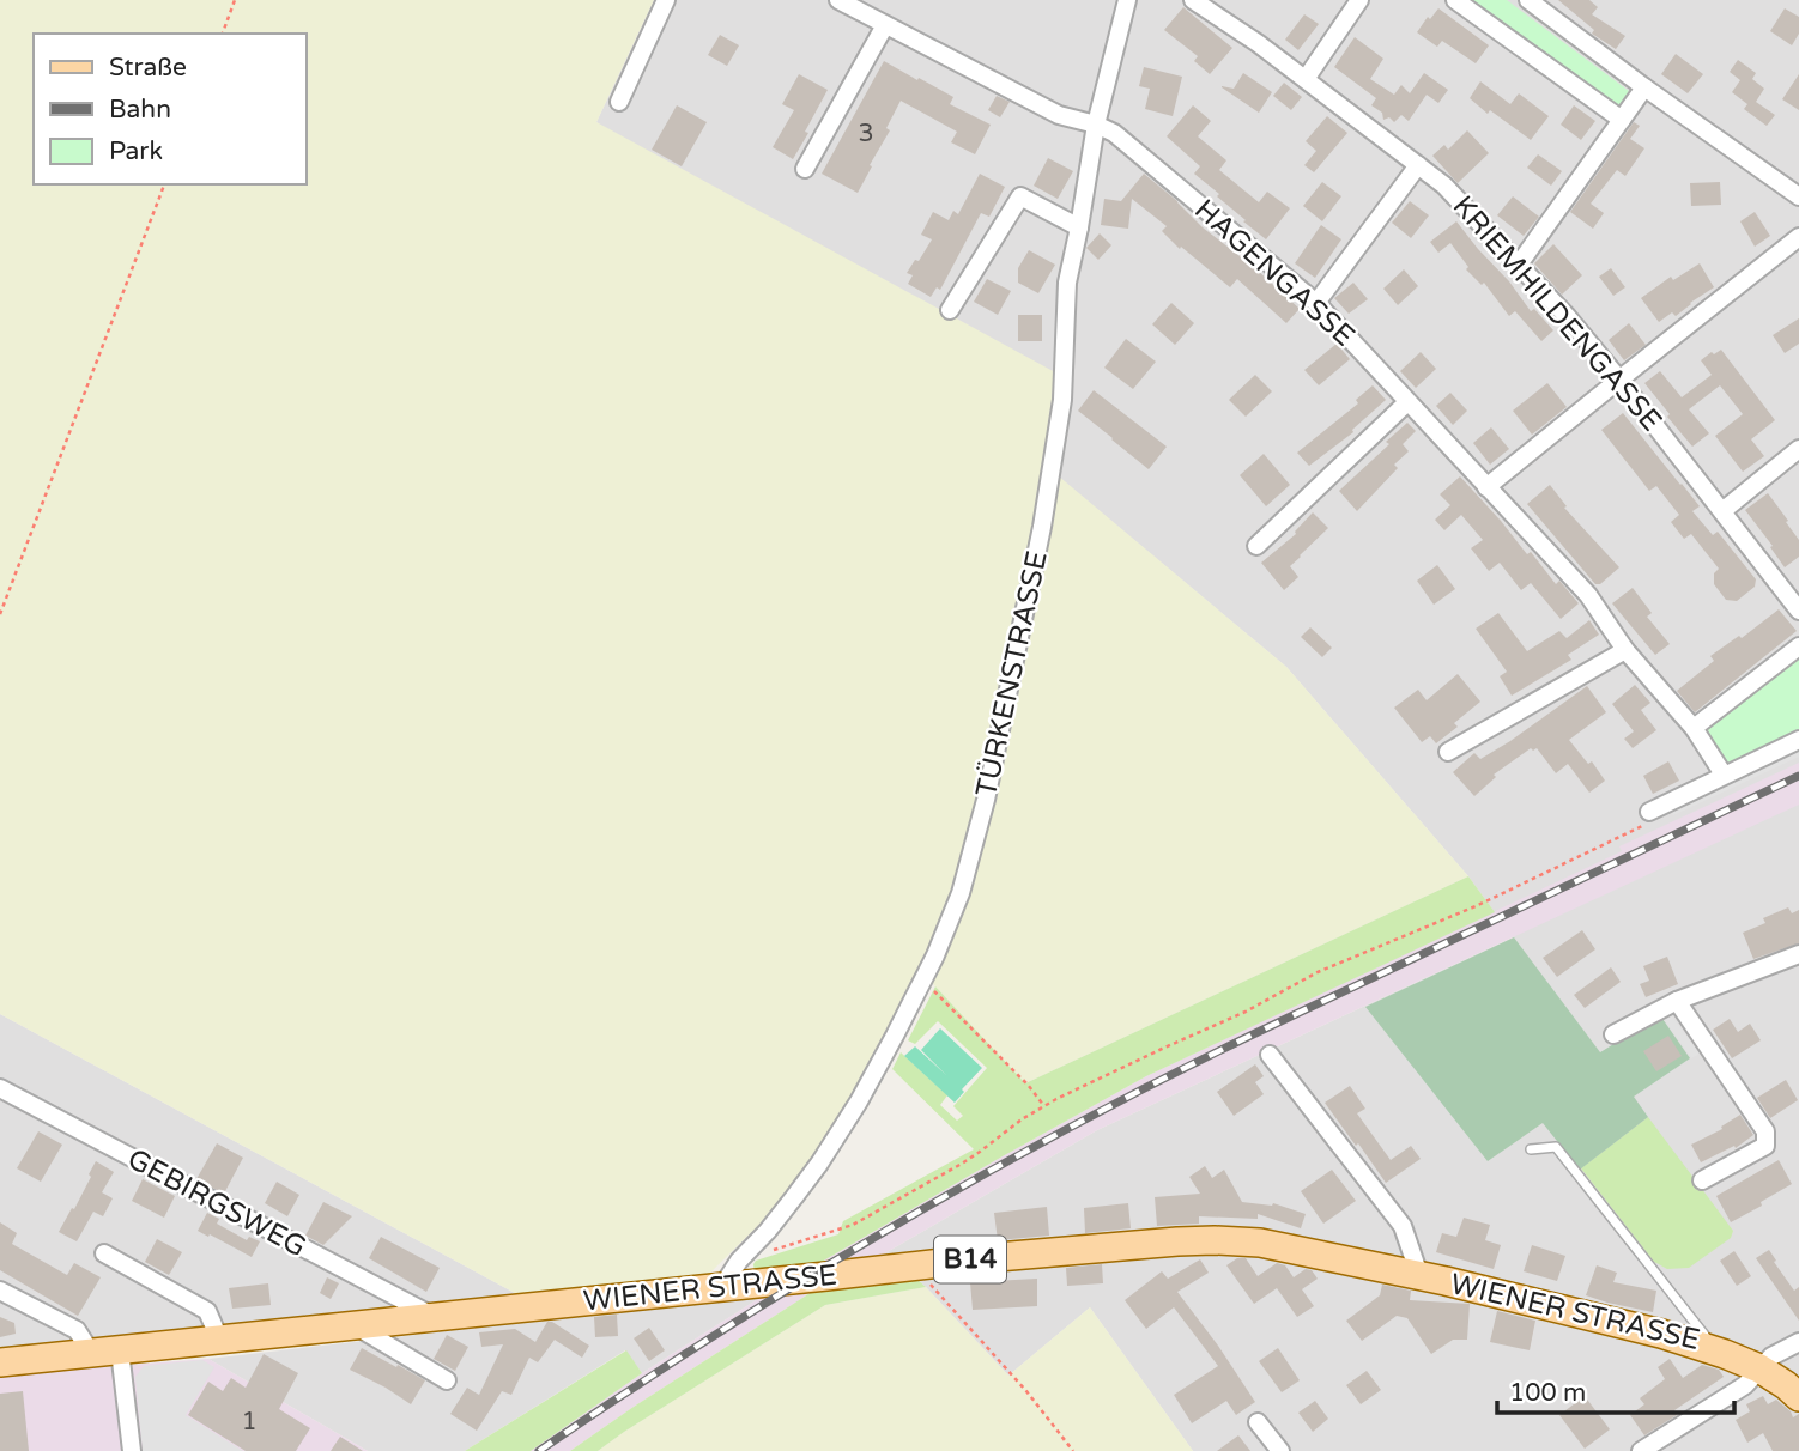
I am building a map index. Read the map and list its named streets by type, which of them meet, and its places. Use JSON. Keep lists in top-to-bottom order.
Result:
{
  "streets": {
    "main road": ["B14", "WIENER STRASSE"],
    "street": [
      "HAGENGASSE",
      "KRIEMHILDENGASSE",
      "TÜRKENSTRASSE",
      "GEBIRGSWEG"
    ]
  },
  "crossings": [
    ["HAGENGASSE", "TÜRKENSTRASSE"],
    ["TÜRKENSTRASSE", "WIENER STRASSE"],
    ["GEBIRGSWEG", "WIENER STRASSE"],
    ["B14", "WIENER STRASSE"]
  ],
  "house_numbers": ["3", "1"],
  "legend": ["Straße", "Bahn", "Park"],
  "scale_bar": "100 m"
}
